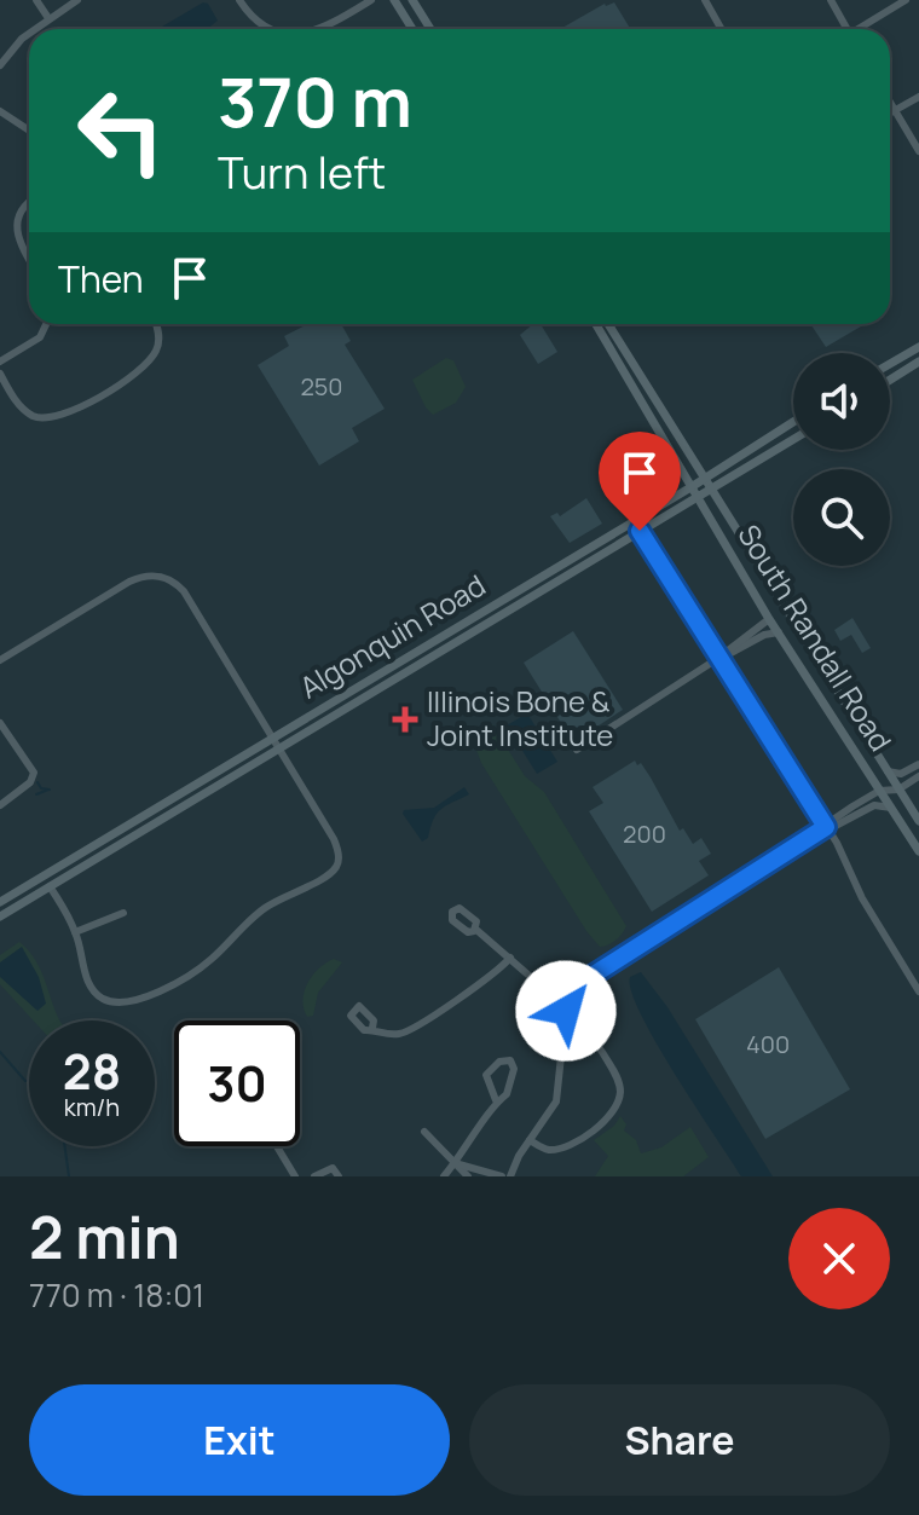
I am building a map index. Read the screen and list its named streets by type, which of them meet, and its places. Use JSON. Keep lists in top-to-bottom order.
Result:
{
  "streets": {
    "main road": ["Algonquin Road", "South Randall Road"]
  },
  "crossings": [
    ["Algonquin Road", "South Randall Road"]
  ],
  "places": {
    "health": ["Illinois Bone & Joint Institute"]
  },
  "house_numbers": ["250", "200", "400"],
  "page": {
    "turn": ["370 m", "Turn left"],
    "then": "Then",
    "speed": "28 km/h",
    "limit": "30",
    "heading": ["2 min", "770 m · 18:01"],
    "buttons": ["Exit", "Share"]
  }
}
